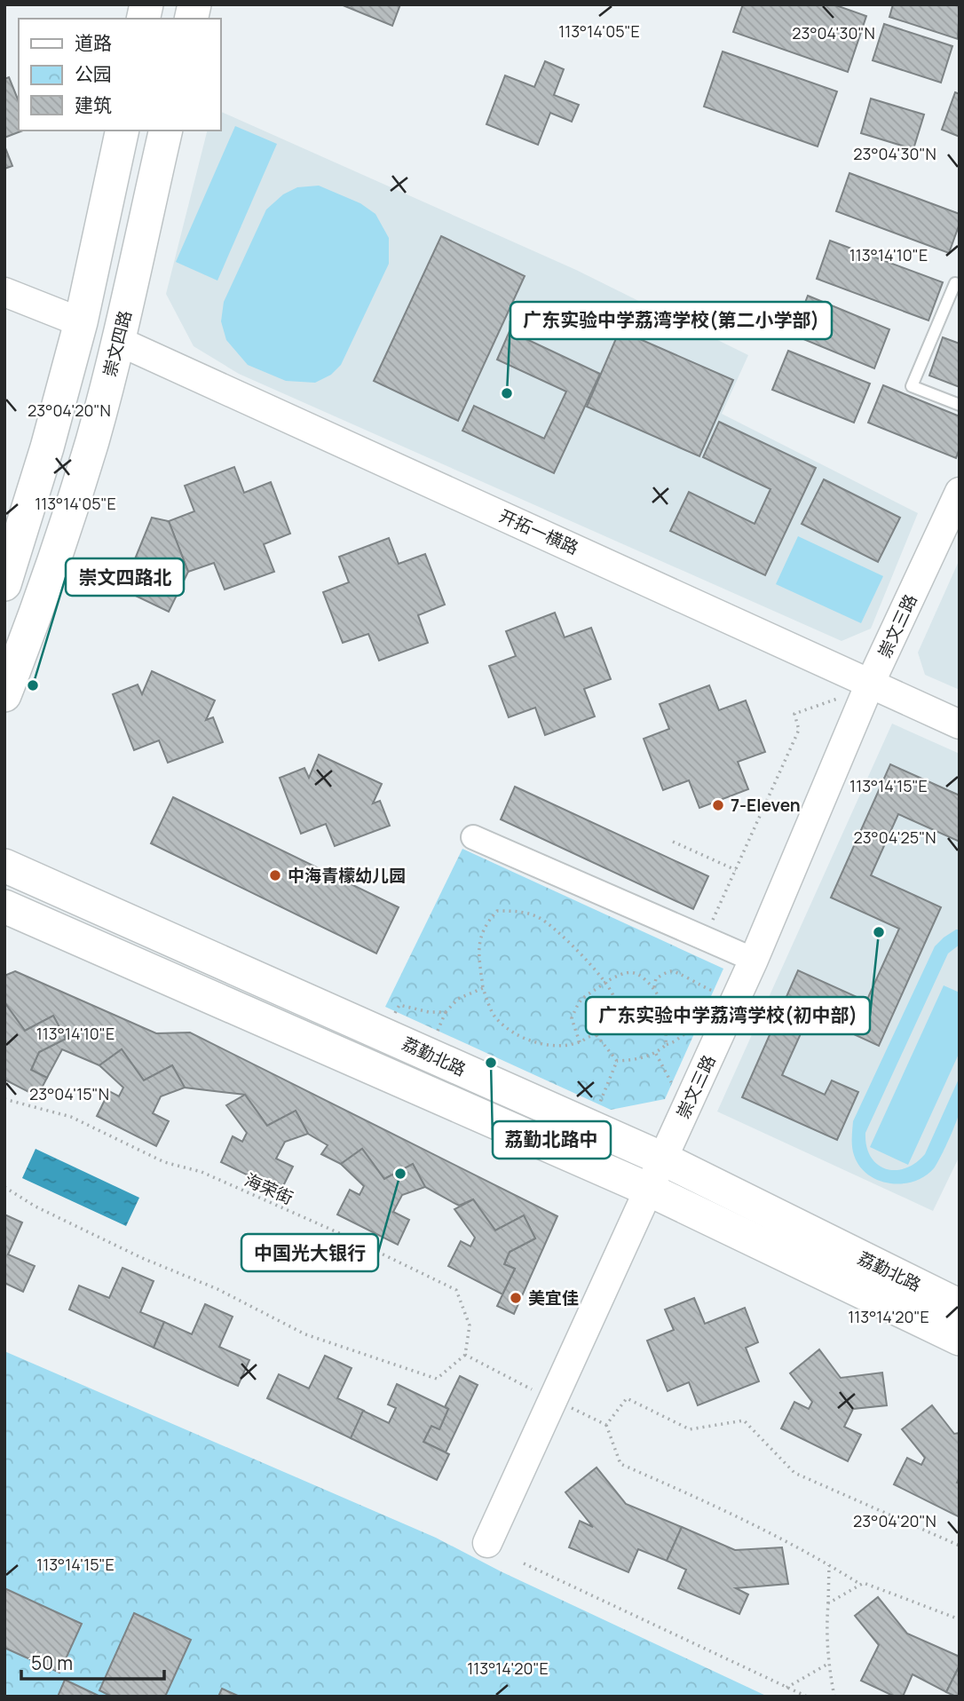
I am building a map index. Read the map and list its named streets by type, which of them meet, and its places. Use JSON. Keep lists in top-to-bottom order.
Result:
{
  "streets": {
    "main road": ["崇文四路", "荔勤北路"],
    "street": ["开拓一横路", "崇文三路"],
    "path": ["海荣街"]
  },
  "crossings": [
    ["崇文四路", "开拓一横路"],
    ["开拓一横路", "崇文三路"],
    ["崇文三路", "荔勤北路"]
  ],
  "places": [
    "广东实验中学荔湾学校(第二小学部)",
    "崇文四路北",
    "7-Eleven",
    "中海青檬幼儿园",
    "广东实验中学荔湾学校(初中部)",
    "荔勤北路中",
    "中国光大银行",
    "美宜佳"
  ],
  "legend": ["道路", "公园", "建筑"],
  "scale_bar": "50 m",
  "coordinates": [
    "113°14'05\"E",
    "23°04'30\"N",
    "113°14'10\"E",
    "23°04'20\"N",
    "113°14'15\"E",
    "23°04'25\"N",
    "23°04'15\"N",
    "113°14'20\"E"
  ]
}
